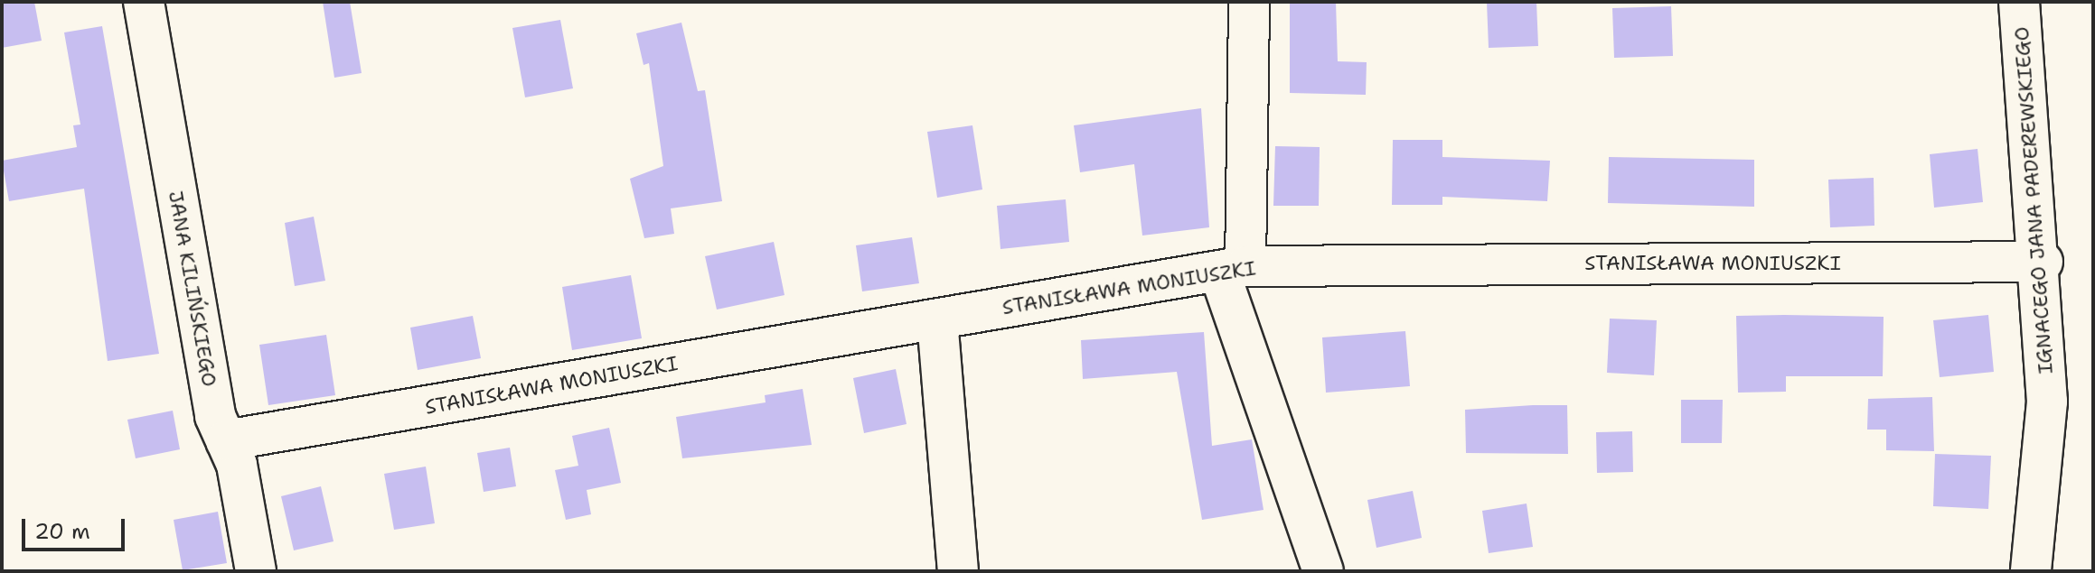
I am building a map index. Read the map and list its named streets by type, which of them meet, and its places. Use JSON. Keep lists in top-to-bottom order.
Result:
{
  "streets": {
    "street": ["IGNACEGO JANA PADEREWSKIEGO", "STANISŁAWA MONIUSZKI", "JANA KILIŃSKIEGO"]
  },
  "crossings": [
    ["IGNACEGO JANA PADEREWSKIEGO", "STANISŁAWA MONIUSZKI"],
    ["STANISŁAWA MONIUSZKI", "JANA KILIŃSKIEGO"]
  ],
  "scale_bar": "20 m"
}
